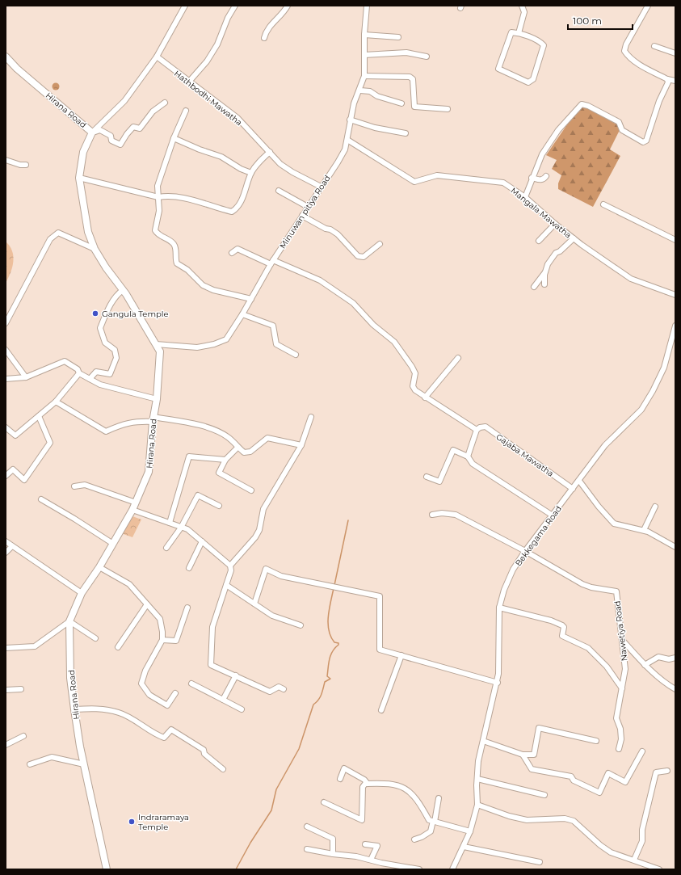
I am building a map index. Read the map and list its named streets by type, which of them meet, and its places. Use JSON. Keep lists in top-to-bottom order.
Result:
{
  "streets": {
    "street": [
      "Hathbodhi Mawatha",
      "Hirana Road",
      "Minuwan pitiya Road",
      "Mangala Mawatha",
      "Gajaba Mawatha",
      "Bekkegama Road",
      "Nawetiya Road"
    ]
  },
  "crossings": [
    ["Hathbodhi Mawatha", "Minuwan pitiya Road"],
    ["Hirana Road", "Minuwan pitiya Road"],
    ["Minuwan pitiya Road", "Mangala Mawatha"],
    ["Gajaba Mawatha", "Bekkegama Road"],
    ["Bekkegama Road", "Nawetiya Road"]
  ],
  "places": ["Gangula Temple", "Indraramaya Temple"],
  "scale_bar": "100 m"
}
